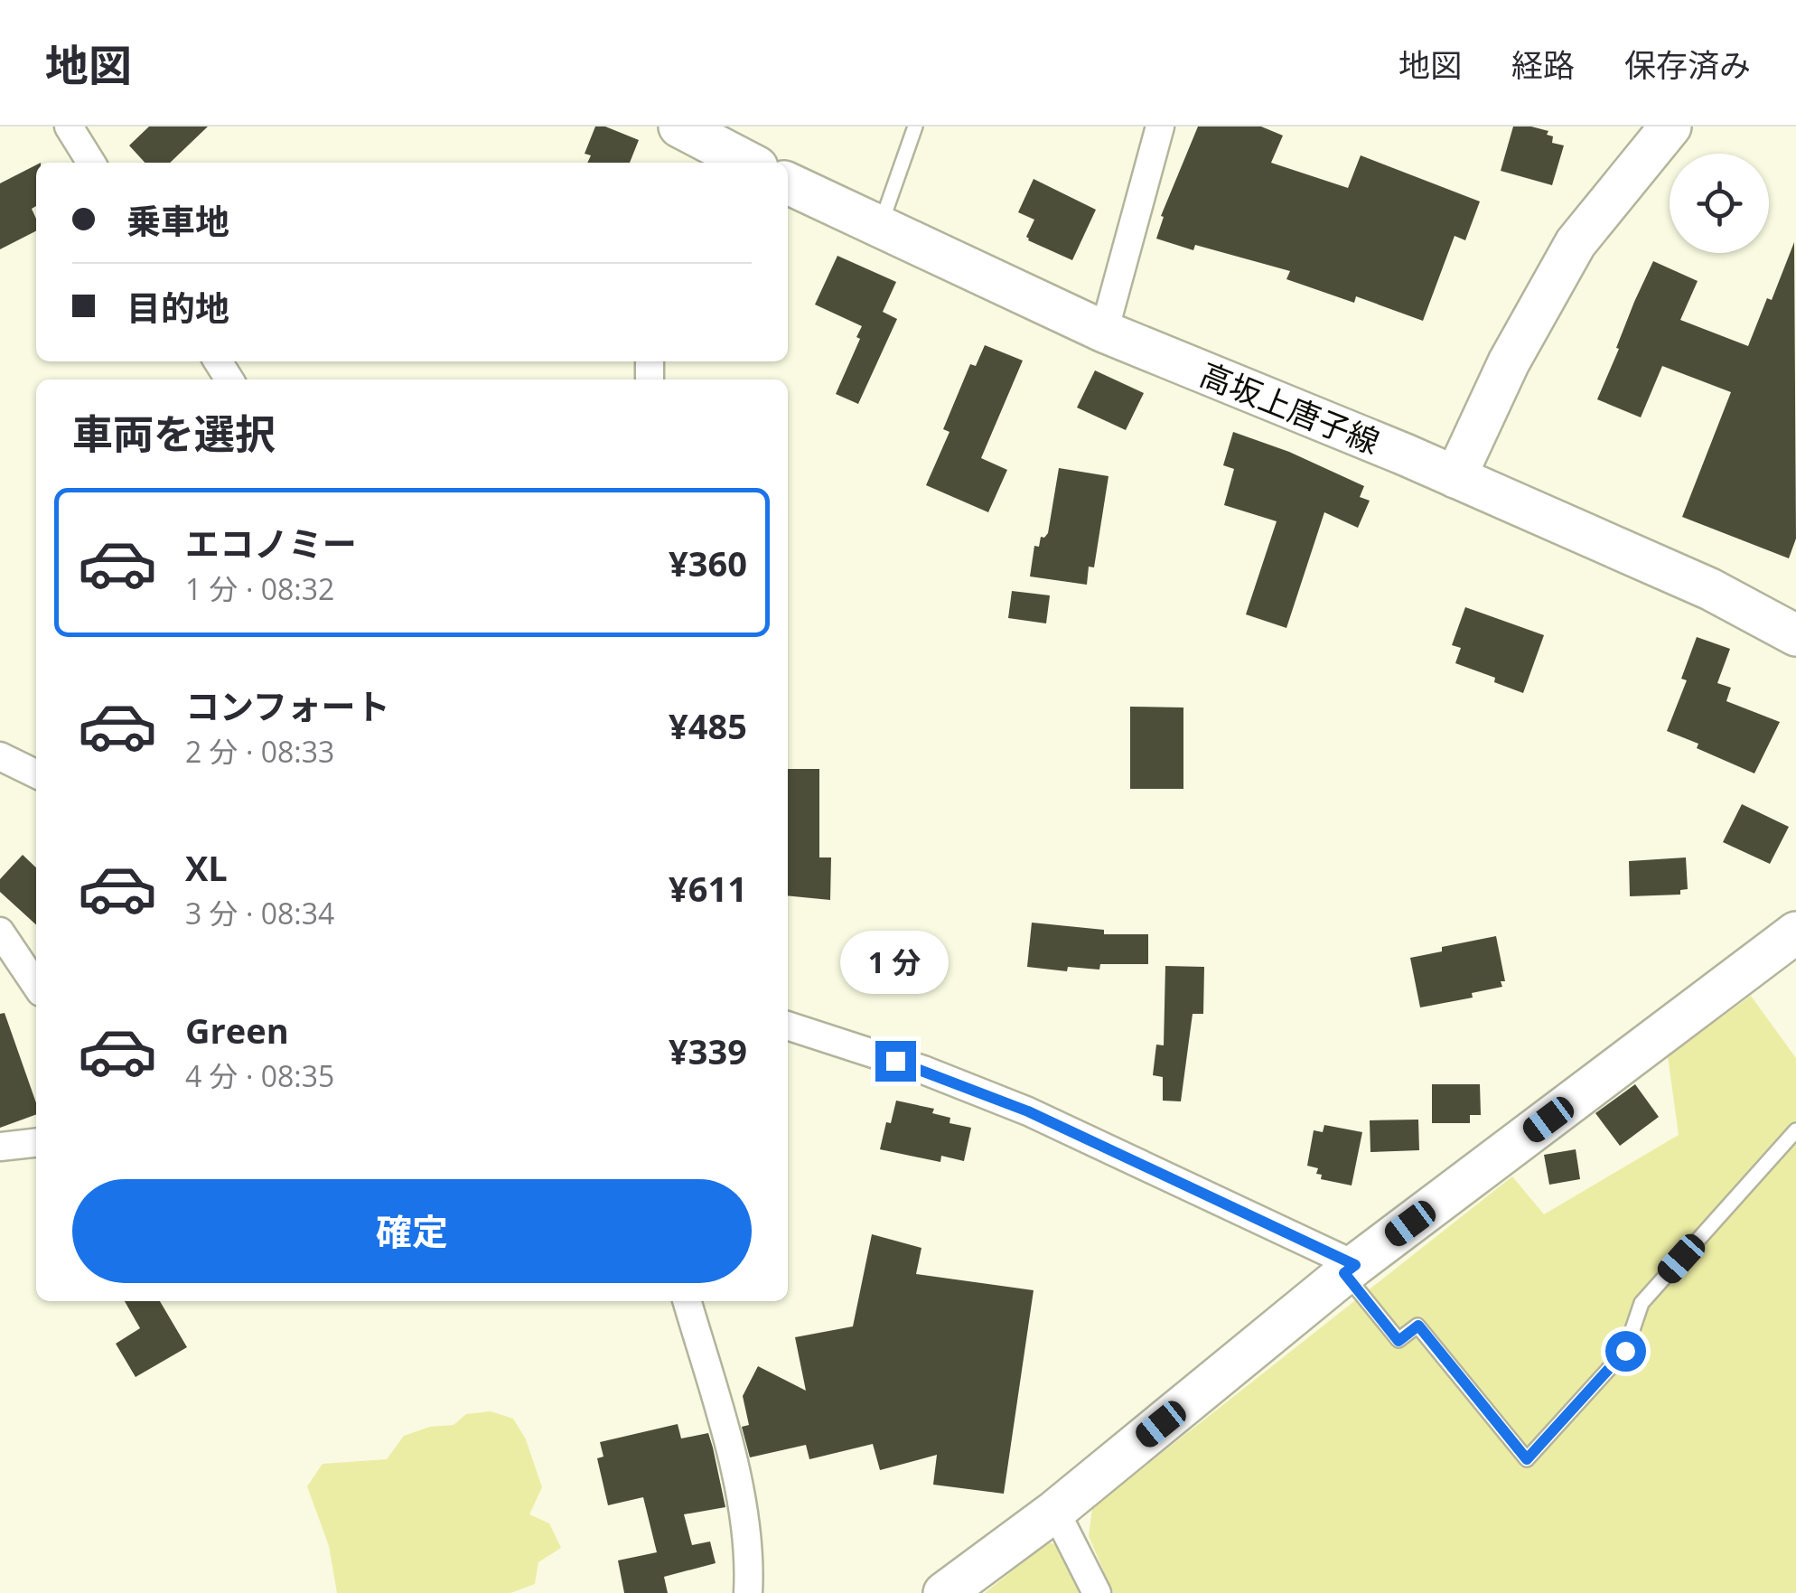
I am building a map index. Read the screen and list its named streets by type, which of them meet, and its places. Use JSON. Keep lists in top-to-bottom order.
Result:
{
  "streets": {
    "street": ["高坂上唐子線"]
  },
  "page": {
    "header": "地図",
    "nav": ["地図", "経路", "保存済み"],
    "banner": ["乗車地", "目的地"],
    "heading": "車両を選択",
    "list": [
      {
        "name": "エコノミー",
        "note": "1 分 · 08:32",
        "value": "¥360"
      },
      {
        "name": "コンフォート",
        "note": "2 分 · 08:33",
        "value": "¥485"
      },
      {
        "name": "XL",
        "note": "3 分 · 08:34",
        "value": "¥611"
      },
      {
        "name": "Green",
        "note": "4 分 · 08:35",
        "value": "¥339"
      }
    ],
    "bubble": "1 分",
    "buttons": "確定"
  }
}
